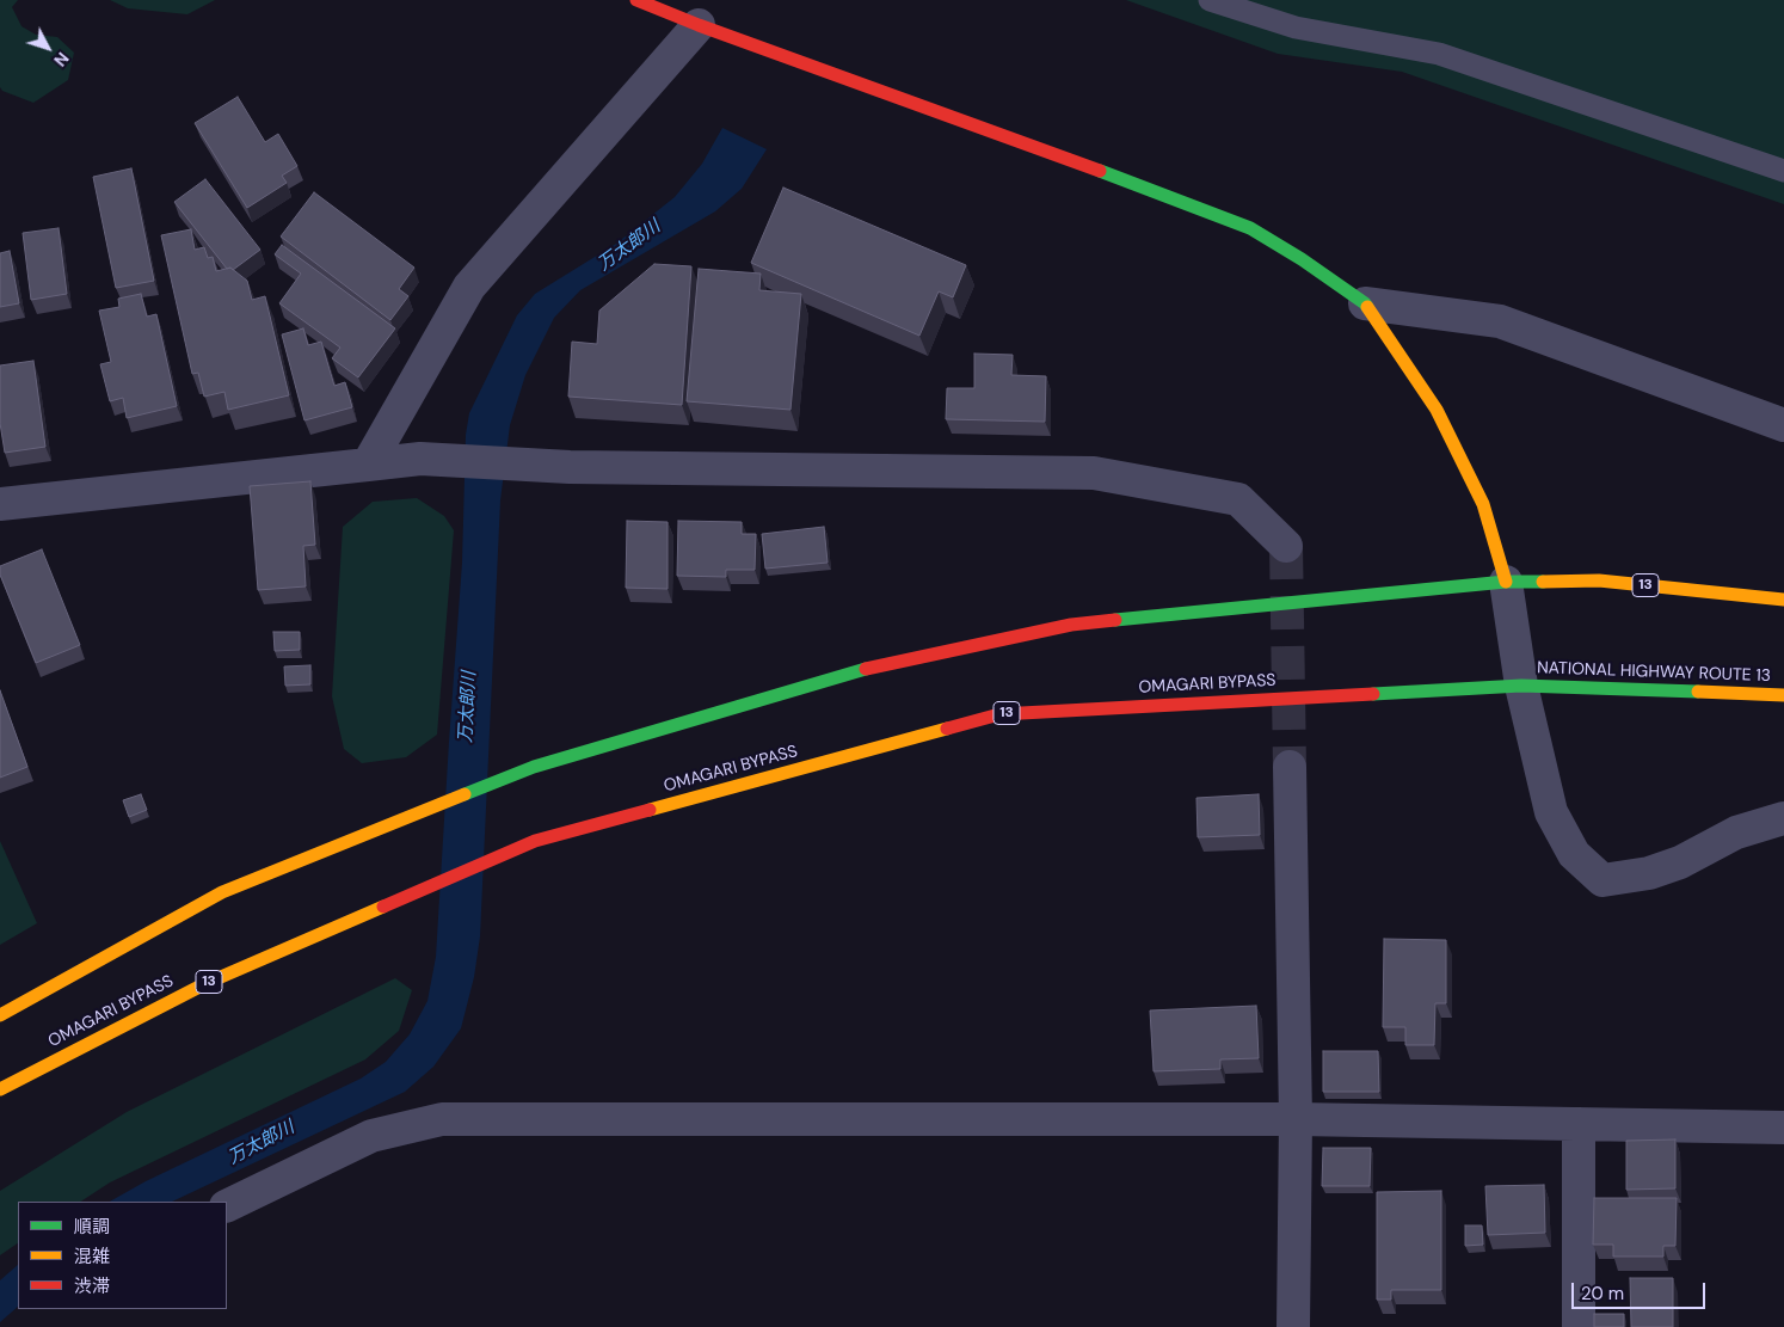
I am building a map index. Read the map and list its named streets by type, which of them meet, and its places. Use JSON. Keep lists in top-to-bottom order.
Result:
{
  "streets": {
    "main road": ["13", "NATIONAL HIGHWAY ROUTE 13", "OMAGARI BYPASS"]
  },
  "crossings": [
    ["NATIONAL HIGHWAY ROUTE 13", "OMAGARI BYPASS"]
  ],
  "water": ["万太郎川"],
  "legend": ["順調", "混雑", "渋滞"],
  "scale_bar": "20 m",
  "north": "bottom right"
}
